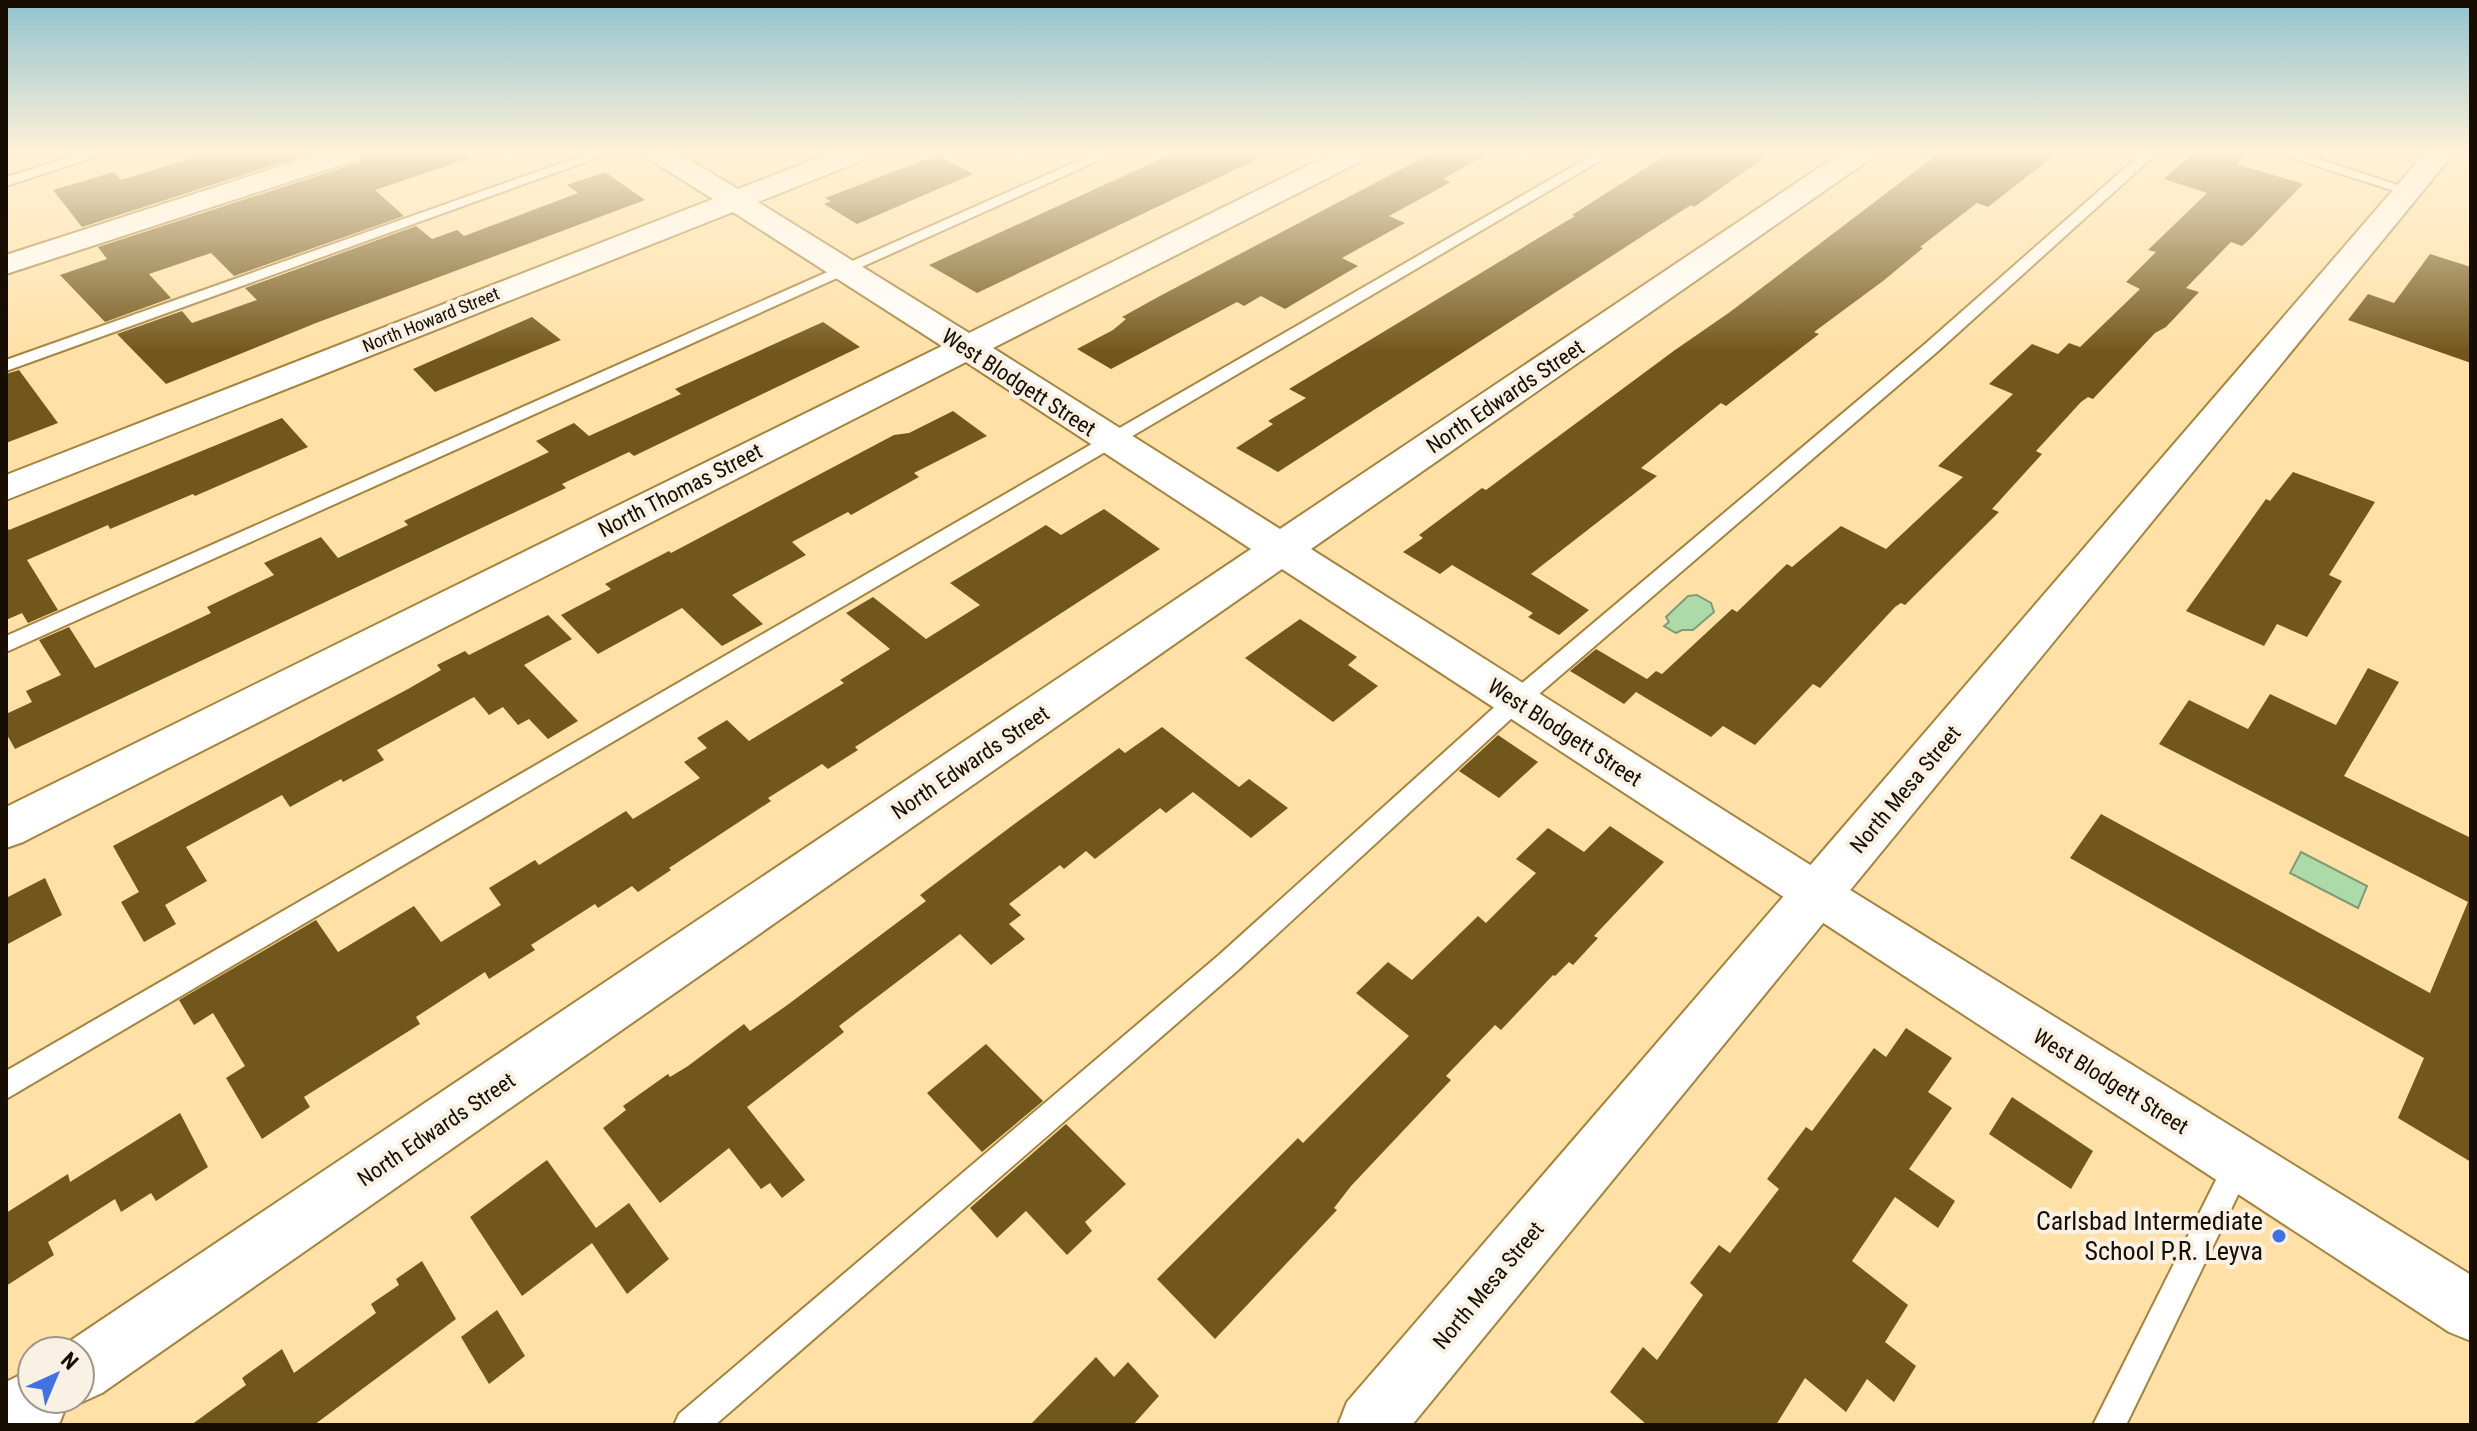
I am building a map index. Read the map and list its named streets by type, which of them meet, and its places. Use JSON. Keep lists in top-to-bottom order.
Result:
{
  "streets": {
    "street": [
      "North Howard Street",
      "West Blodgett Street",
      "North Edwards Street",
      "North Thomas Street",
      "North Mesa Street"
    ]
  },
  "crossings": [
    ["West Blodgett Street", "North Edwards Street"],
    ["West Blodgett Street", "North Thomas Street"],
    ["West Blodgett Street", "North Mesa Street"]
  ],
  "places": ["Carlsbad Intermediate School P.R. Leyva"],
  "north": "top right"
}
